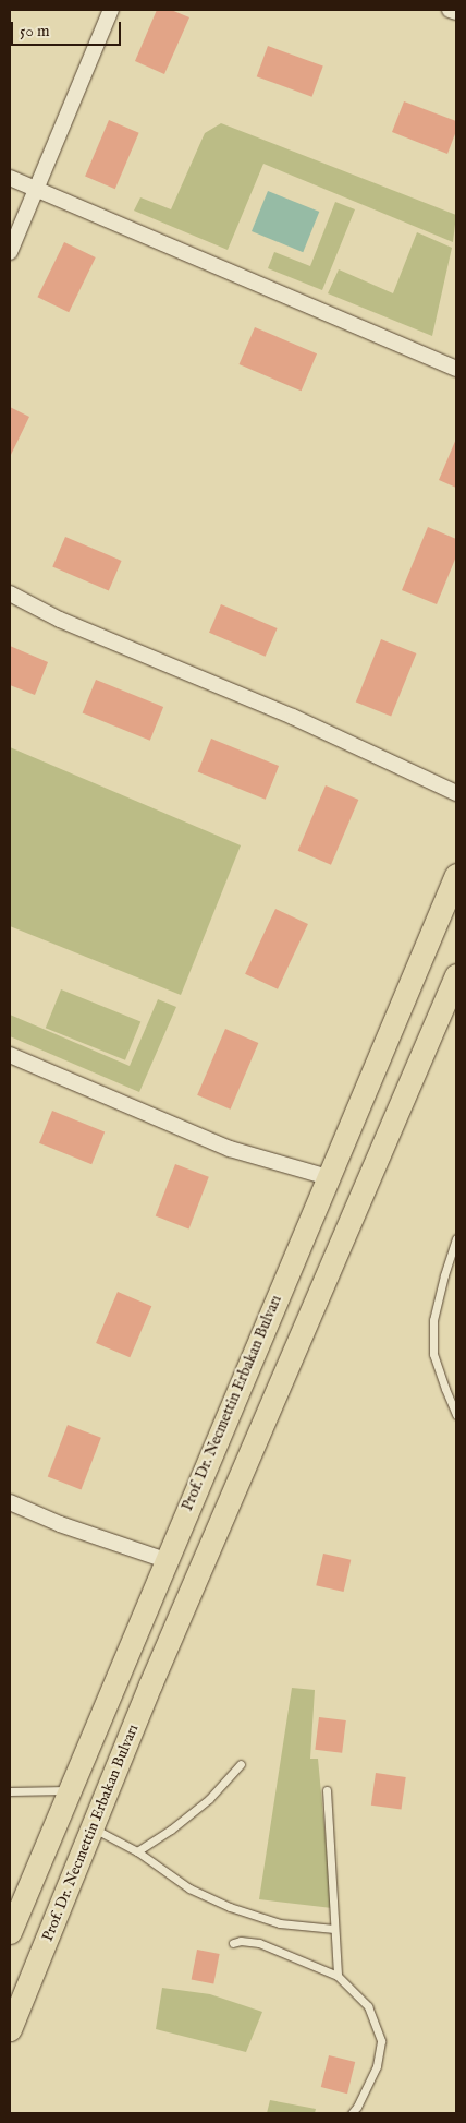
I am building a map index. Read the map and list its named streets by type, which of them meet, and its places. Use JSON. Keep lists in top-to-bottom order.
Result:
{
  "streets": {
    "main road": ["Prof. Dr. Necmettin Erbakan Bulvarı"]
  },
  "scale_bar": "50 m"
}
